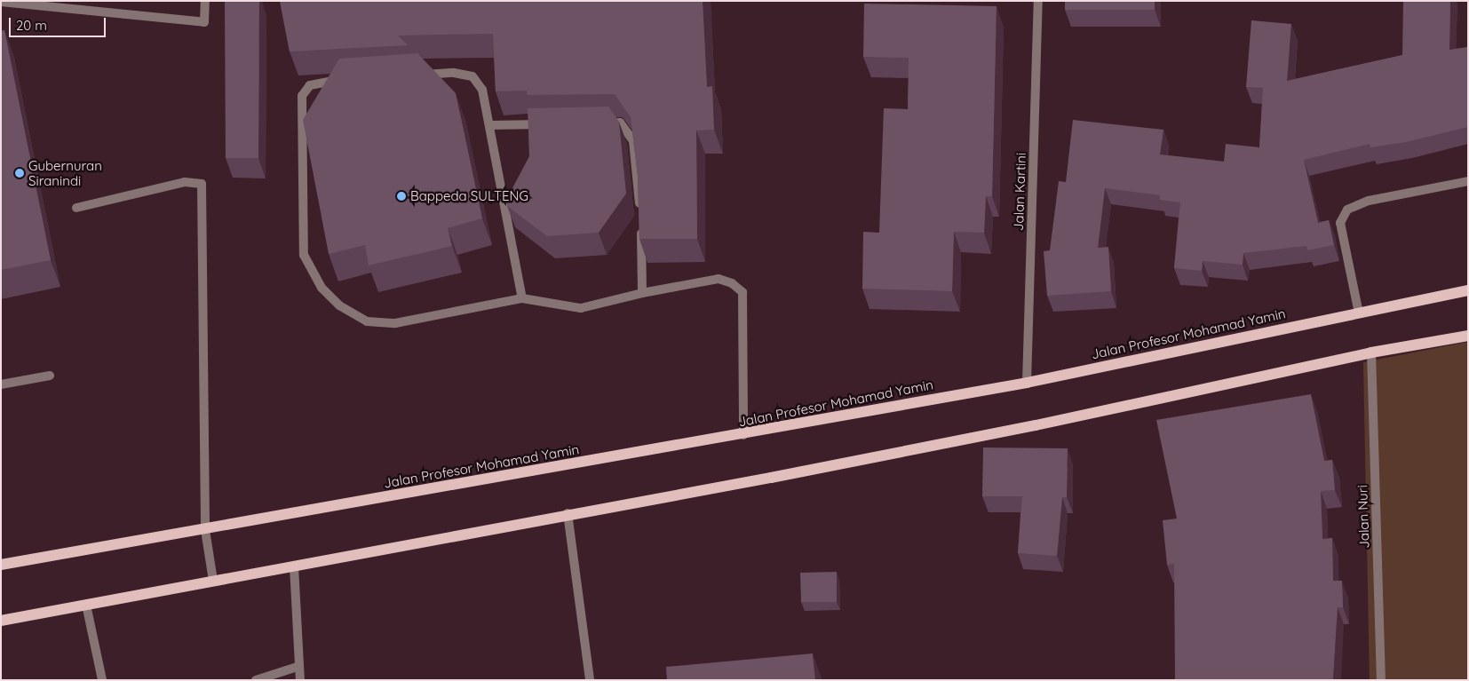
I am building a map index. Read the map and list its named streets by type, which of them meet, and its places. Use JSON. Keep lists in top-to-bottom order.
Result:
{
  "streets": {
    "main road": ["Jalan Profesor Mohamad Yamin"],
    "street": ["Jalan Kartini", "Jalan Nuri"]
  },
  "crossings": [
    ["Jalan Kartini", "Jalan Profesor Mohamad Yamin"]
  ],
  "places": ["Gubernuran Siranindi", "Bappeda SULTENG"],
  "scale_bar": "20 m"
}
